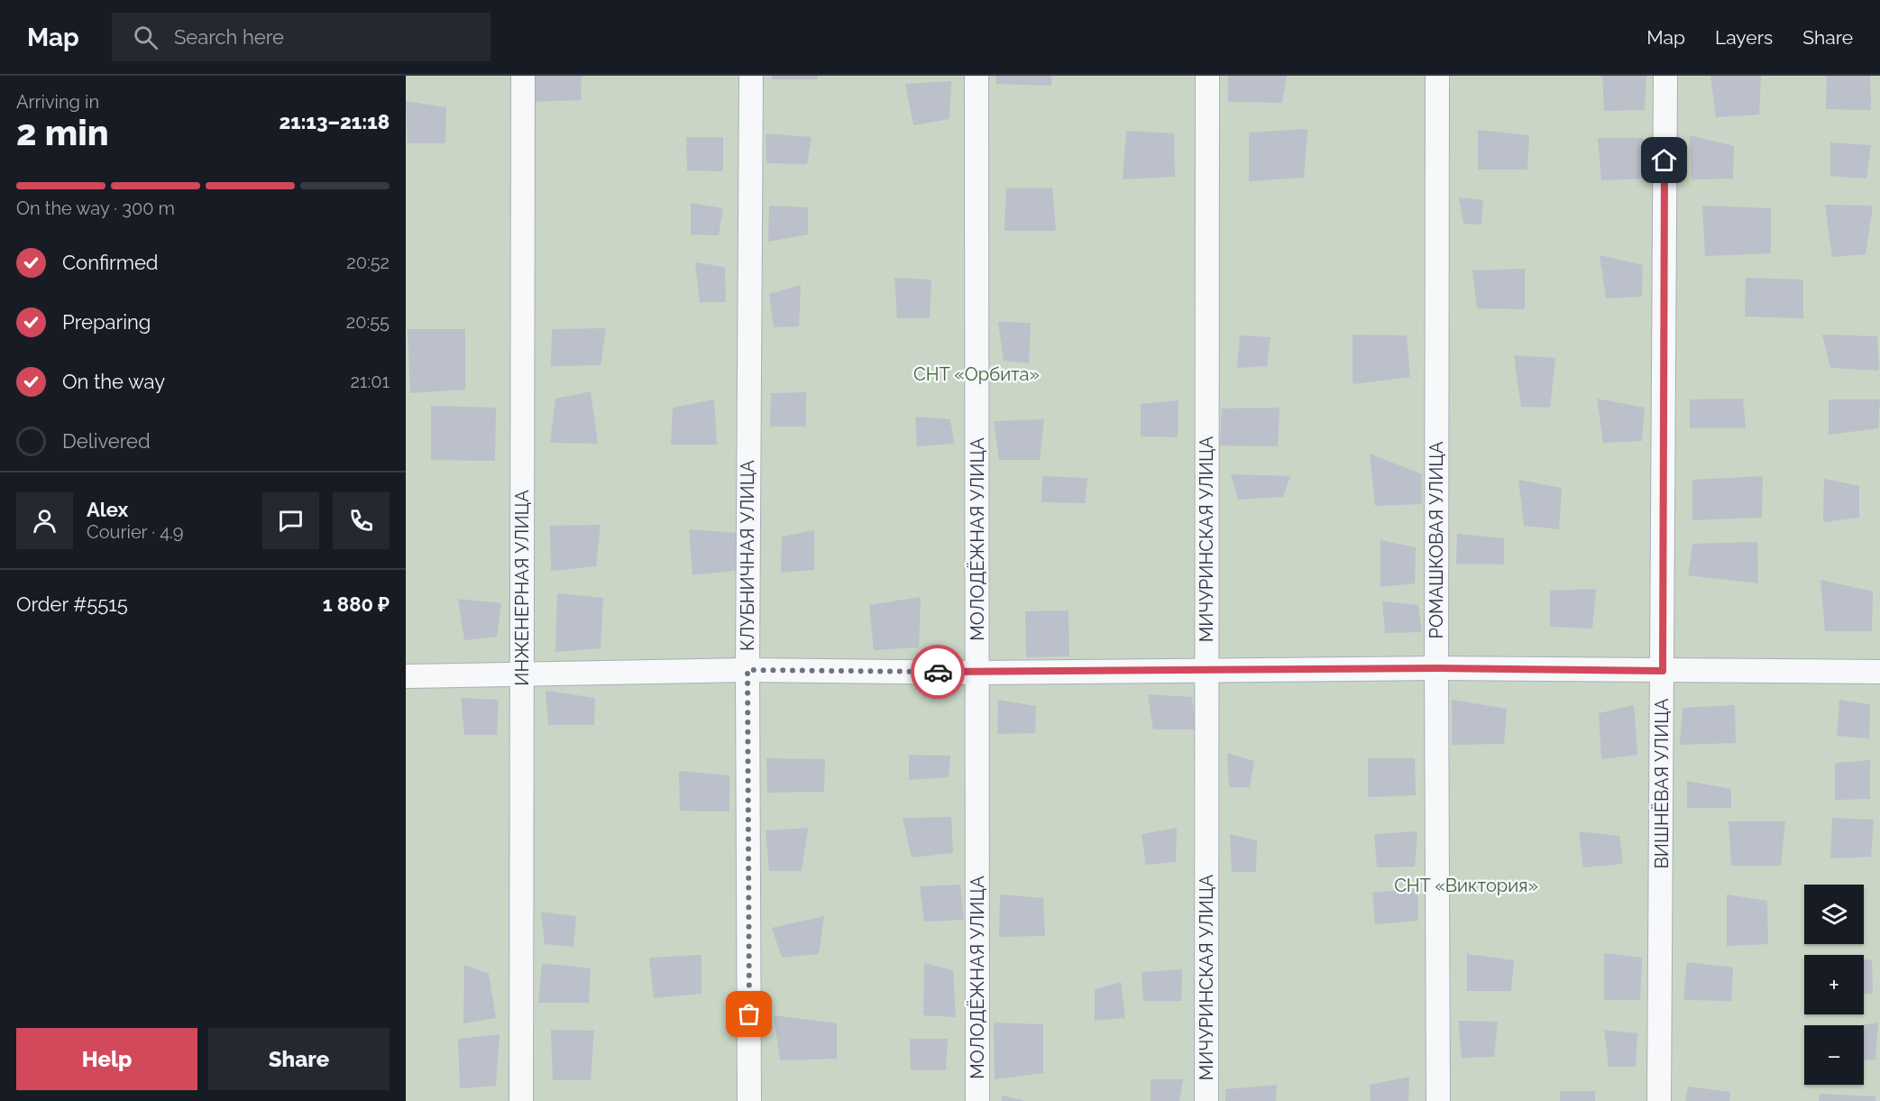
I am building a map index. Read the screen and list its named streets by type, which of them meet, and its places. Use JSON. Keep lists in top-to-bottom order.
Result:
{
  "streets": {
    "street": [
      "МОЛОДЁЖНАЯ УЛИЦА",
      "МИЧУРИНСКАЯ УЛИЦА",
      "РОМАШКОВАЯ УЛИЦА",
      "КЛУБНИЧНАЯ УЛИЦА",
      "ИНЖЕНЕРНАЯ УЛИЦА",
      "ВИШНЁВАЯ УЛИЦА"
    ]
  },
  "parks": ["СНТ «Орбита»", "СНТ «Виктория»"],
  "page": {
    "header": "Map",
    "search": "Search here",
    "nav": ["Map", "Layers", "Share"],
    "heading": ["2 min", "Arriving in", "21:13–21:18"],
    "panel": [
      "Alex",
      "Courier · 4.9",
      "Order #5515",
      "1 880 ₽"
    ],
    "bar": "On the way · 300 m",
    "list": [
      ["Confirmed", "20:52"],
      ["Preparing", "20:55"],
      ["On the way", "21:01"],
      "Delivered"
    ],
    "map_buttons": ["+", "−"],
    "buttons": ["Help", "Share"]
  }
}
